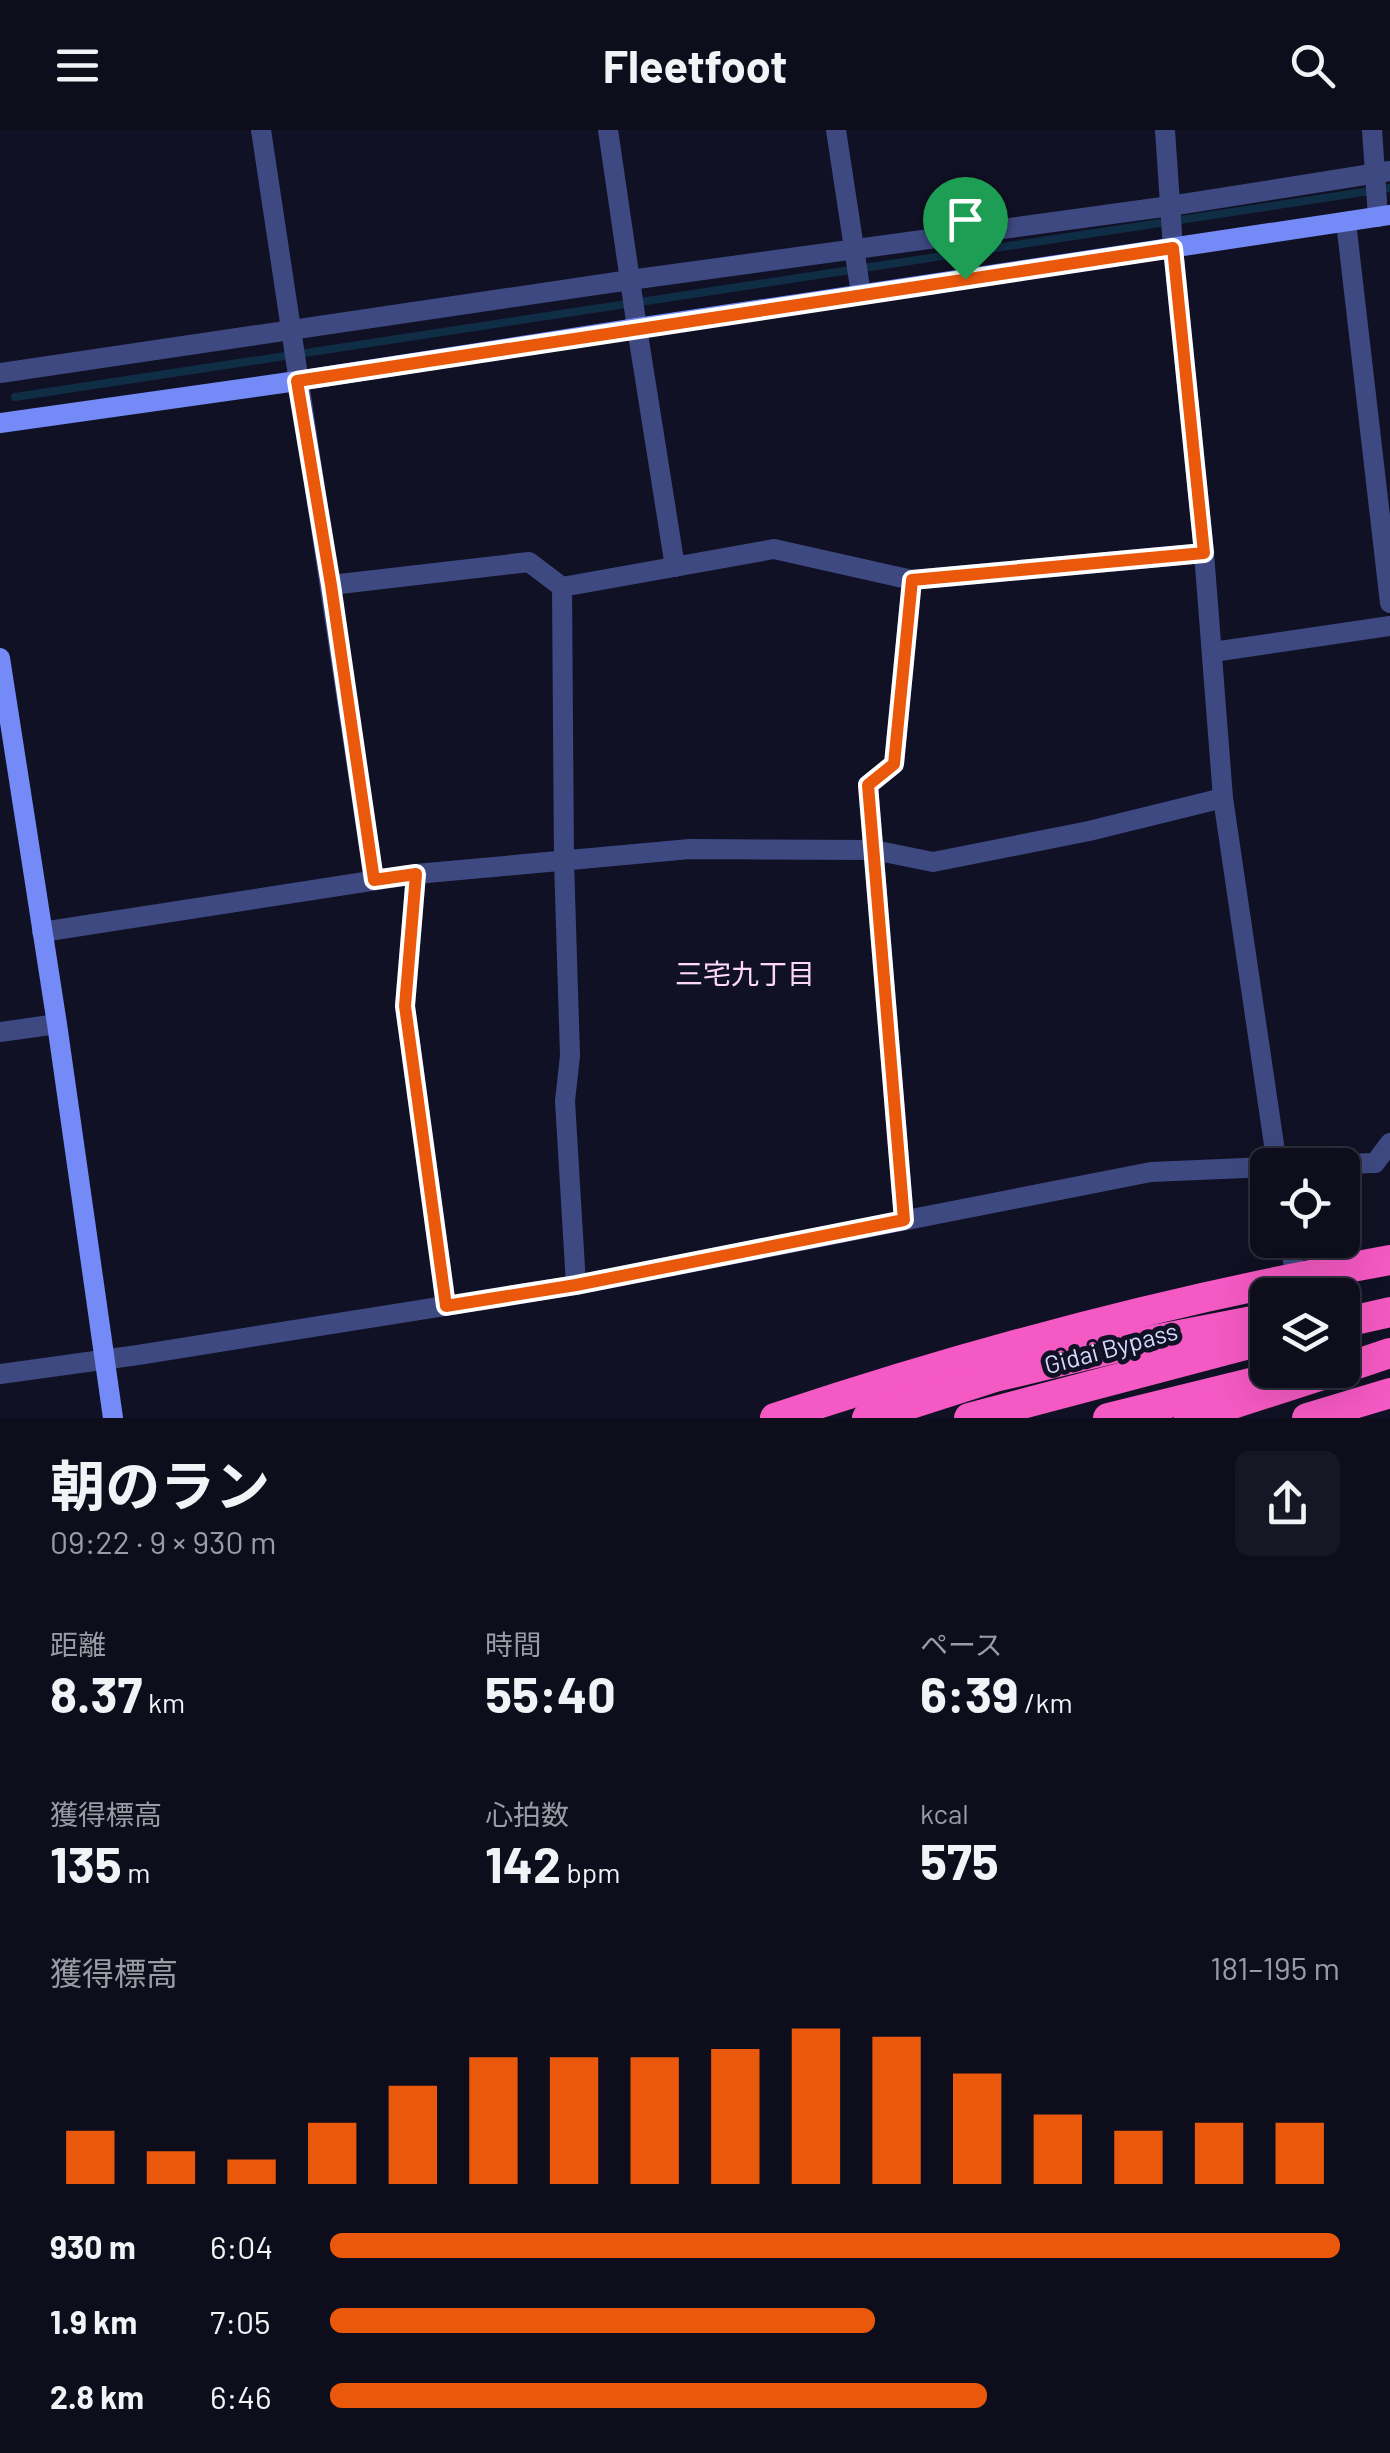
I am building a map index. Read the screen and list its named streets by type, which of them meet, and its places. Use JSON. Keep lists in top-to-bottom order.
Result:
{
  "streets": {
    "highway": ["Gidai Bypass"]
  },
  "districts": ["三宅九丁目"],
  "page": {
    "header": "Fleetfoot",
    "heading": ["朝のラン", "09:22 · 9 × 930 m"],
    "stats": [
      ["距離", "8.37 km"],
      ["時間", "55:40"],
      ["ペース", "6:39 /km"],
      ["獲得標高", "135 m"],
      ["心拍数", "142 bpm"],
      ["kcal", "575"]
    ],
    "chart": ["獲得標高", "181–195 m"],
    "list": [
      {
        "name": "930 m",
        "note": "6:04"
      },
      {
        "name": "1.9 km",
        "note": "7:05"
      },
      {
        "name": "2.8 km",
        "note": "6:46"
      }
    ]
  }
}
